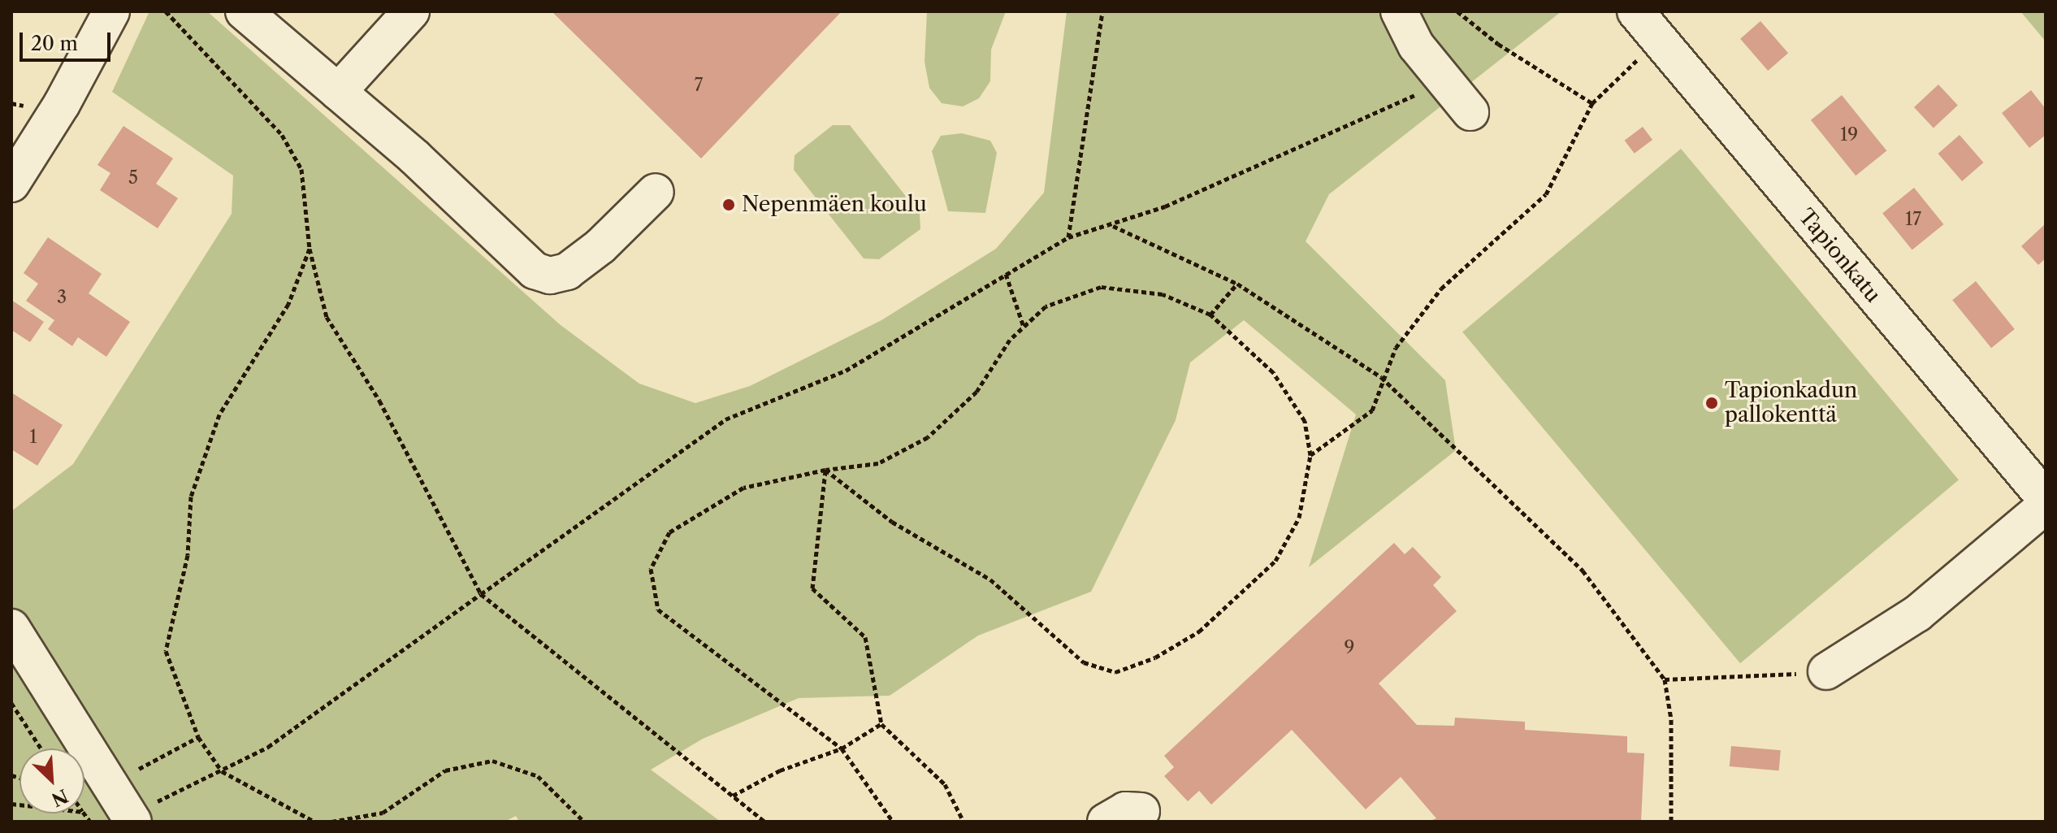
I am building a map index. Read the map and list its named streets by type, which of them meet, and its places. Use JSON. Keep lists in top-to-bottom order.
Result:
{
  "streets": {
    "street": ["Tapionkatu"]
  },
  "places": ["Nepenmäen koulu", "Tapionkadun pallokenttä"],
  "house_numbers": [
    "7",
    "19",
    "5",
    "17",
    "3",
    "1",
    "9"
  ],
  "scale_bar": "20 m",
  "north": "bottom right"
}
